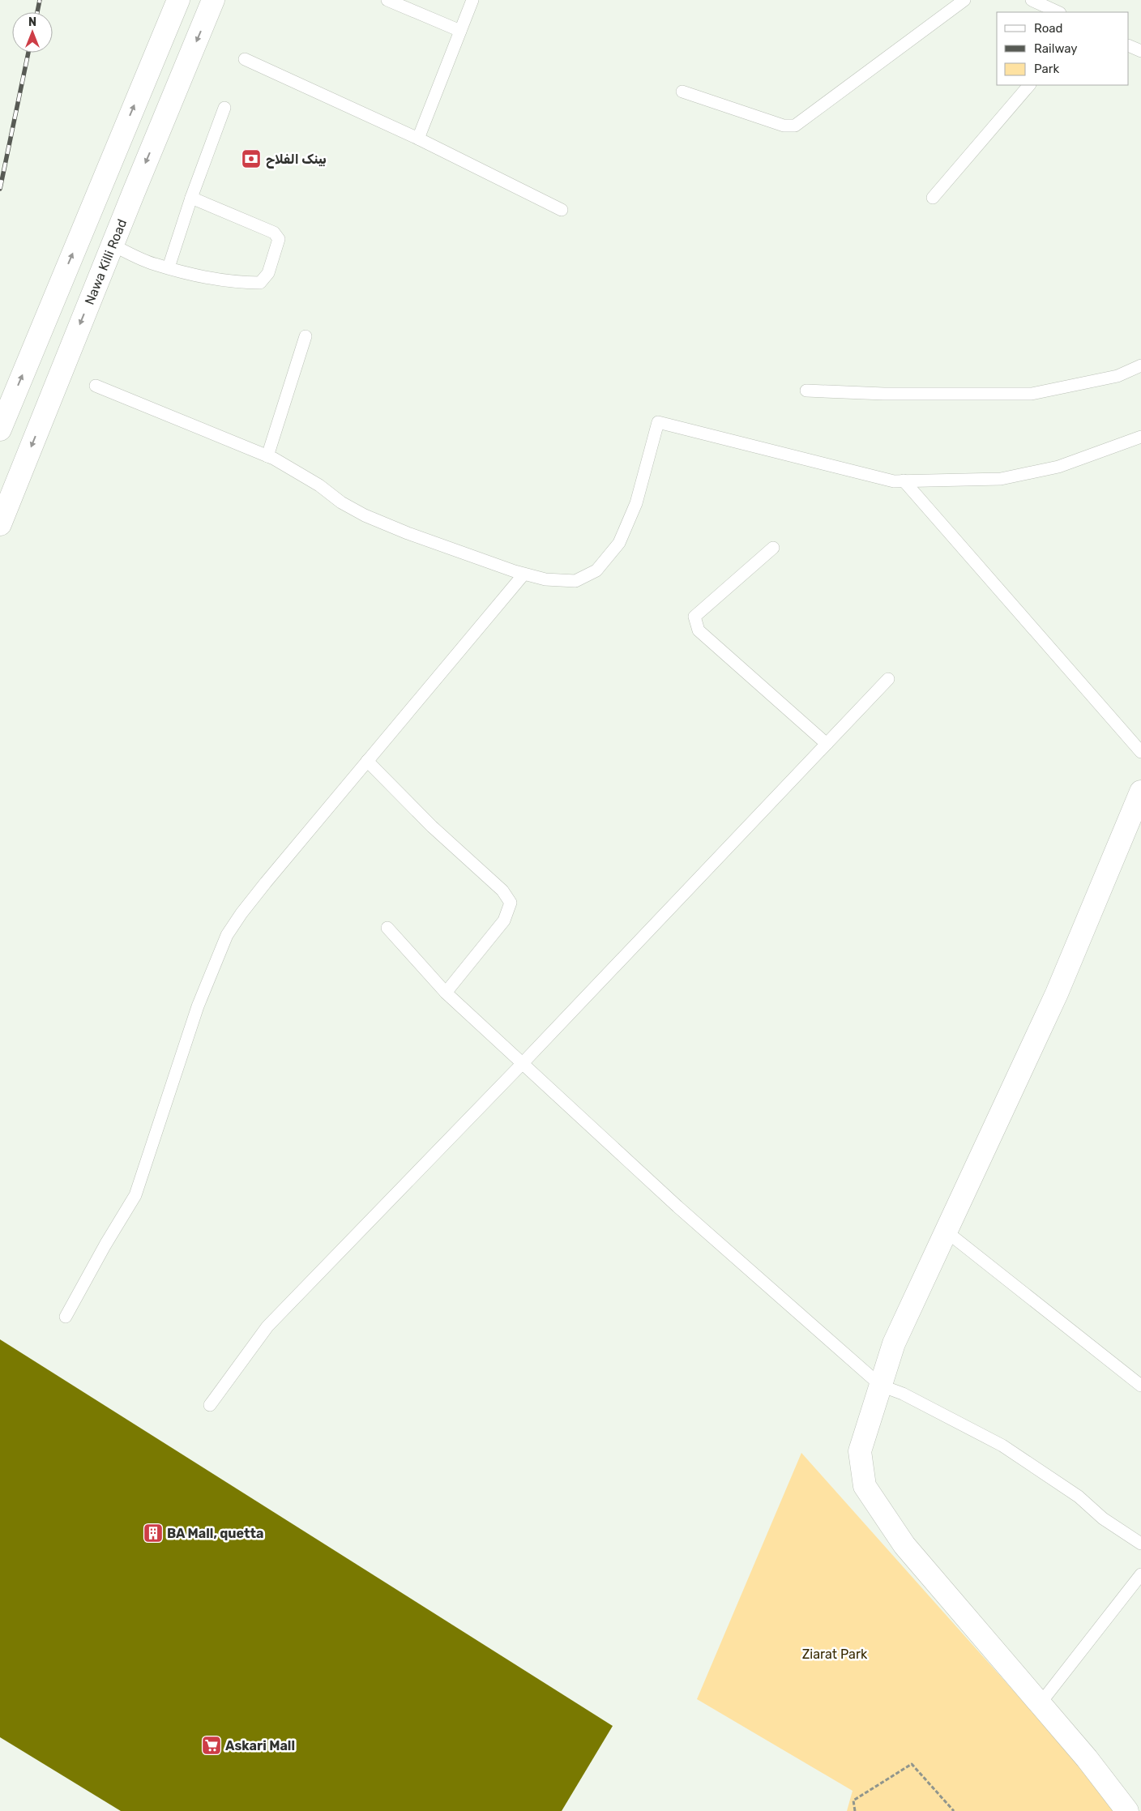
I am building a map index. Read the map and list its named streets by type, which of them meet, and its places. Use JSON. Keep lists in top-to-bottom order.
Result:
{
  "streets": {
    "street": ["Nawa Killi Road"]
  },
  "parks": ["Ziarat Park"],
  "places": {
    "bank": ["بینک الفلاح"],
    "building": ["BA Mall, quetta"],
    "supermarket": ["Askari Mall"]
  },
  "legend": ["Road", "Railway", "Park"],
  "north": "top"
}
